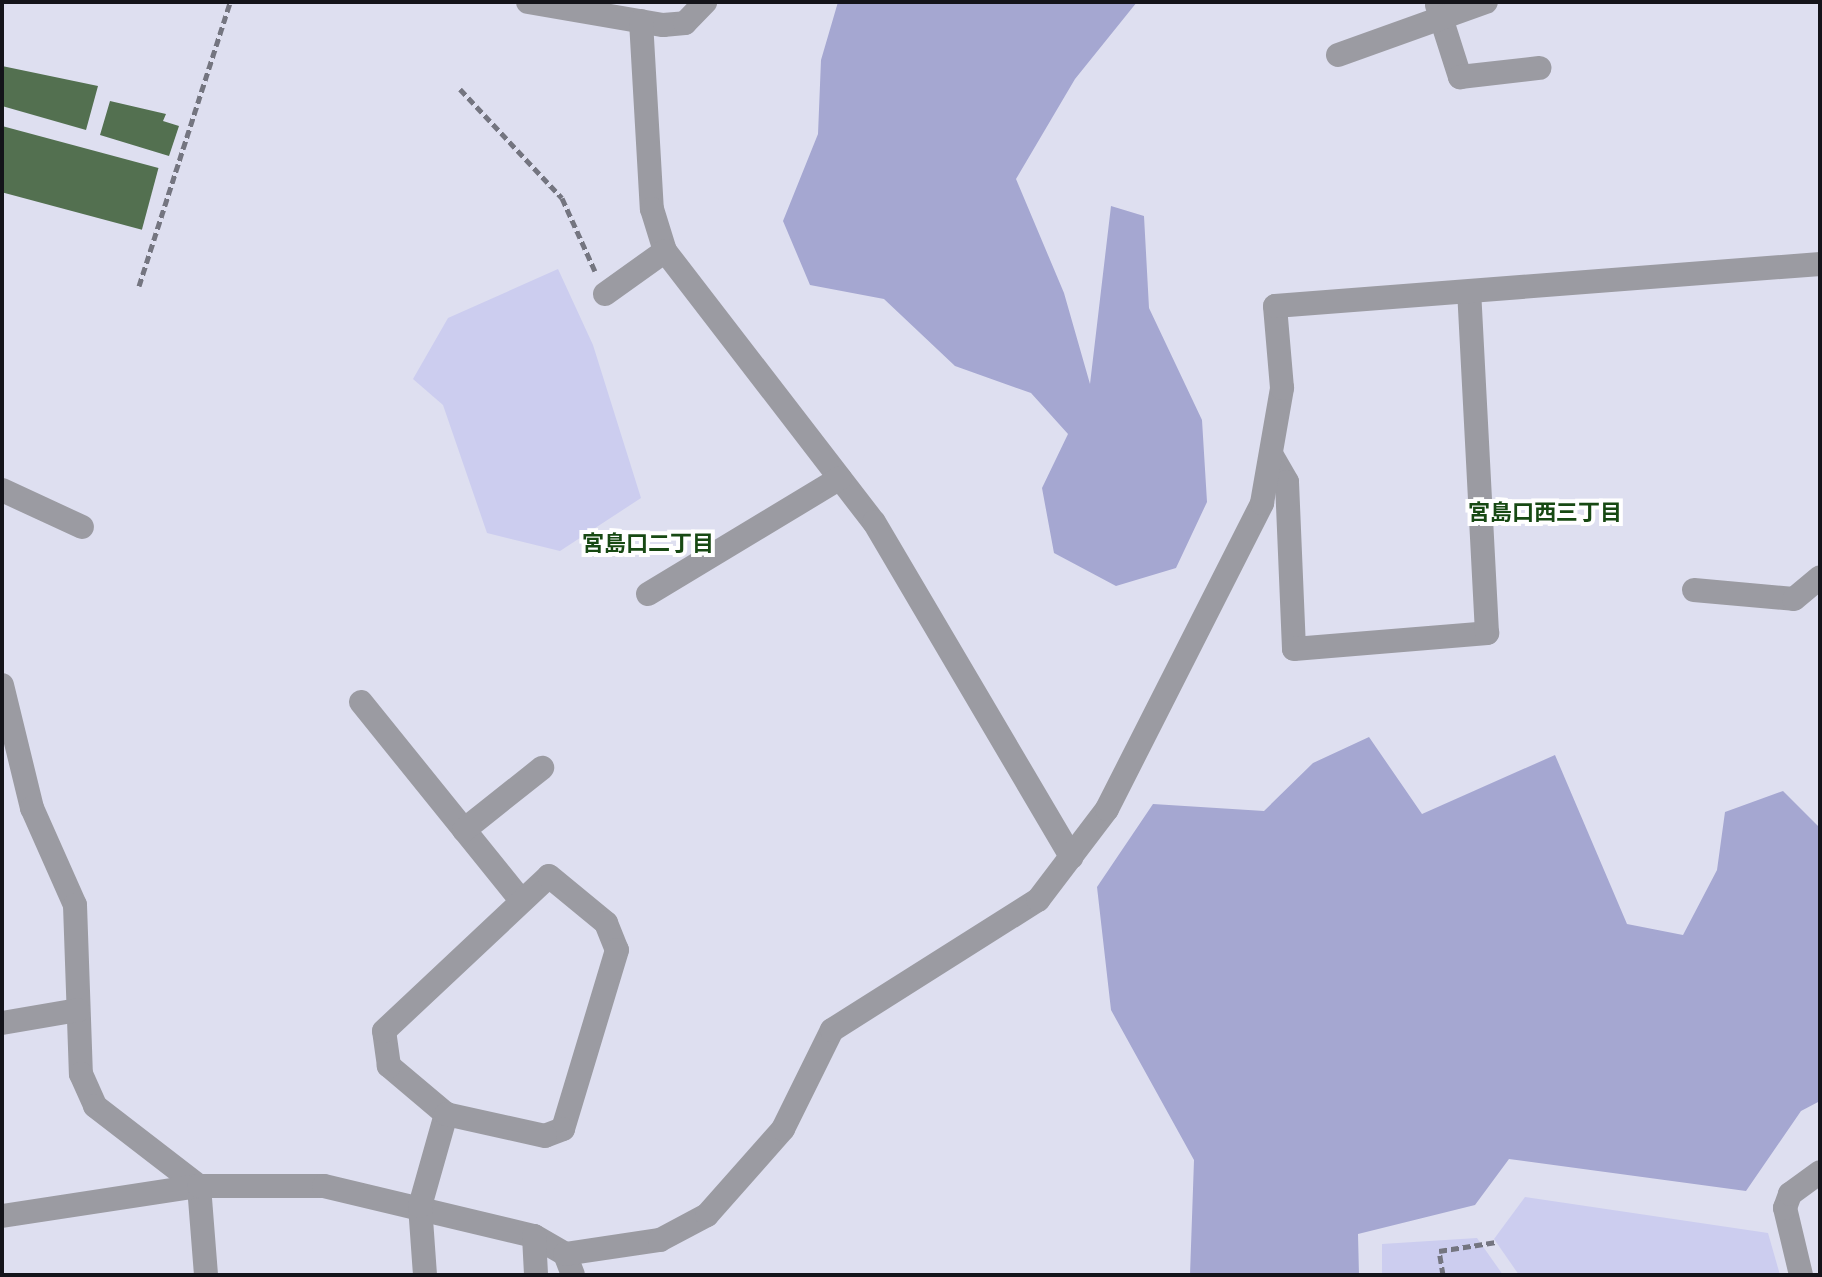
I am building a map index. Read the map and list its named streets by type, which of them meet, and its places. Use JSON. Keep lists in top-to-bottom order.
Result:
{
  "districts": ["宮島口西三丁目", "宮島口二丁目"]
}
